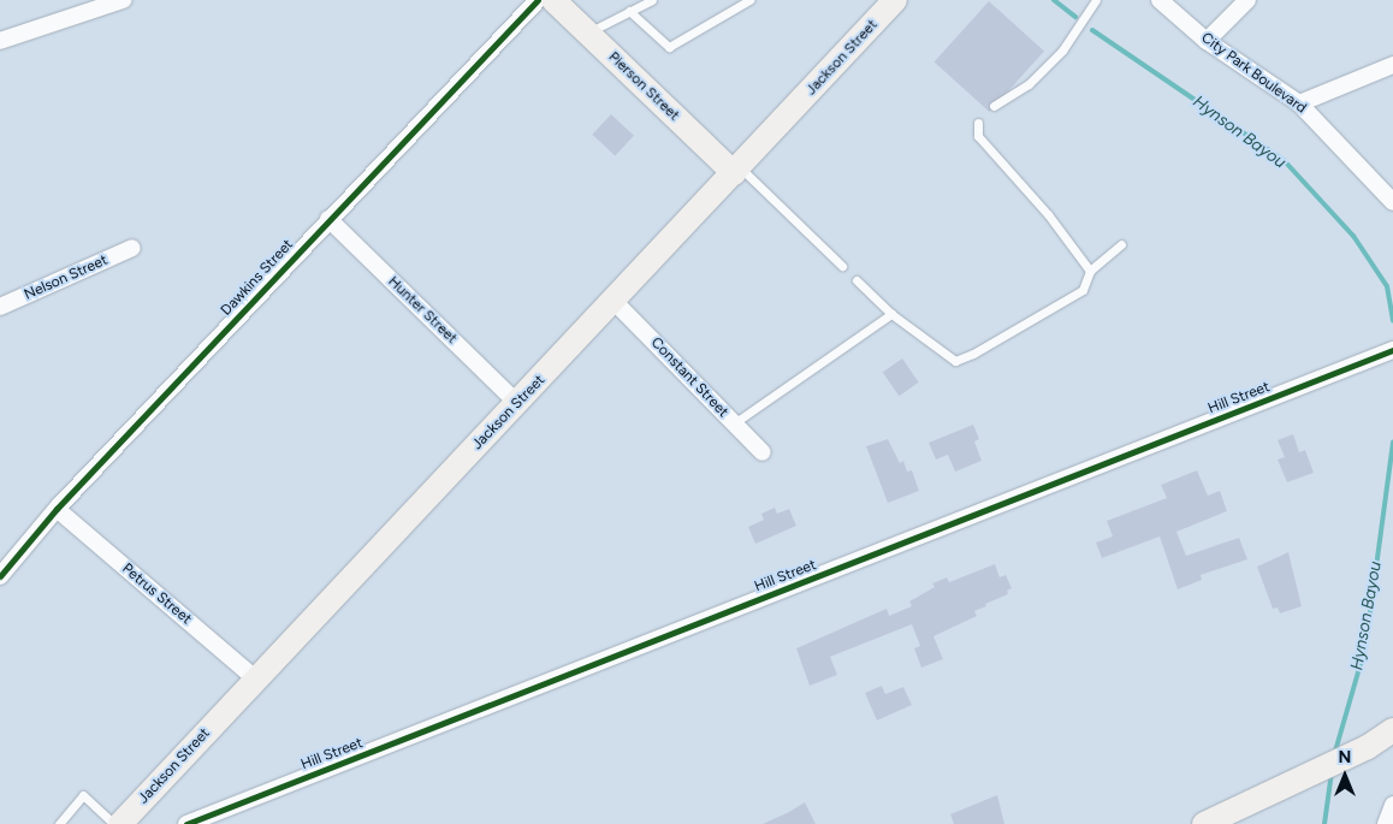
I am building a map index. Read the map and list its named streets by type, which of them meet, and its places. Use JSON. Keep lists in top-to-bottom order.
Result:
{
  "streets": {
    "main road": ["Jackson Street", "Pierson Street"],
    "street": [
      "City Park Boulevard",
      "Nelson Street",
      "Dawkins Street",
      "Hunter Street",
      "Constant Street",
      "Hill Street",
      "Petrus Street"
    ]
  },
  "crossings": [
    ["Jackson Street", "Pierson Street"],
    ["Jackson Street", "Hunter Street"],
    ["Jackson Street", "Constant Street"],
    ["Jackson Street", "Petrus Street"],
    ["Dawkins Street", "Hunter Street"],
    ["Dawkins Street", "Petrus Street"]
  ],
  "water": ["Hynson Bayou"],
  "north": "top"
}
